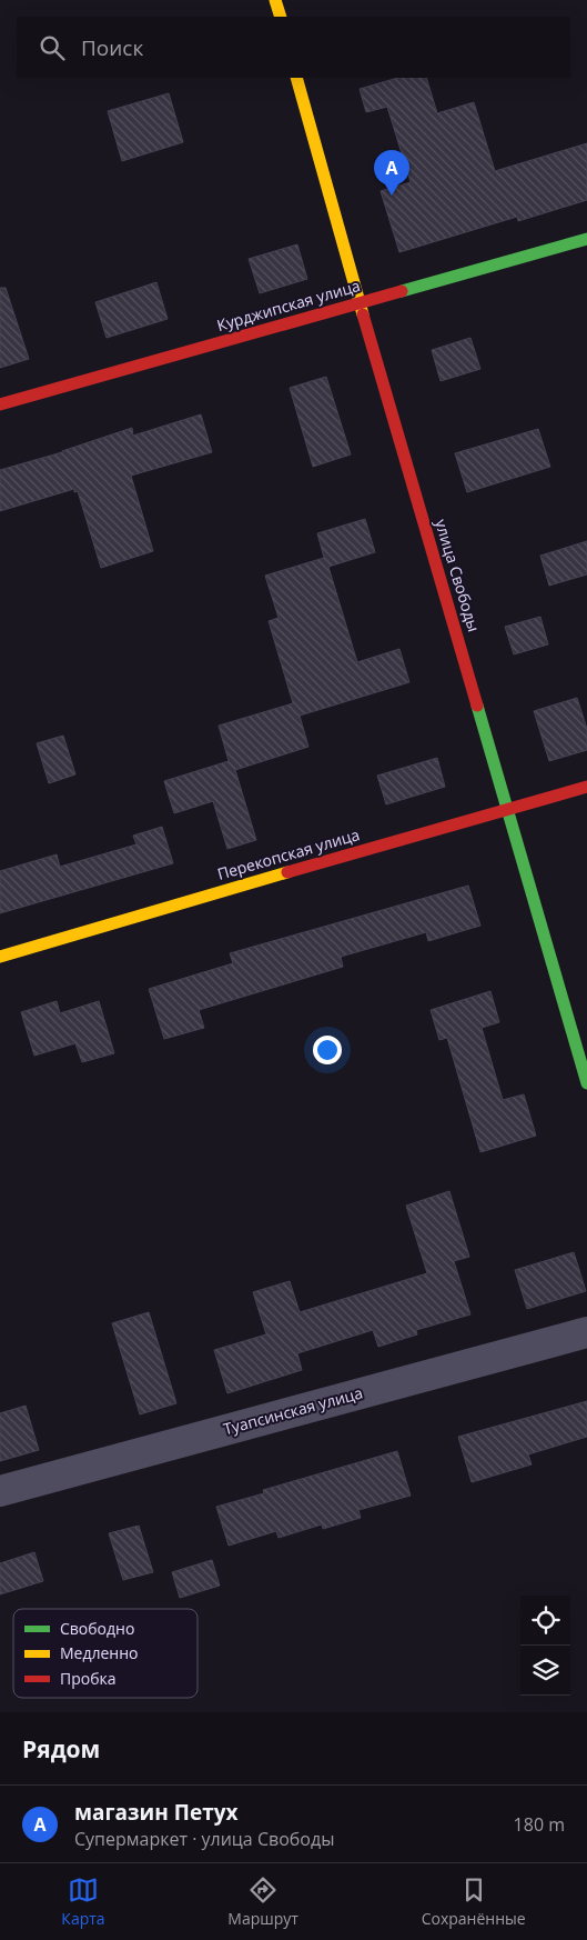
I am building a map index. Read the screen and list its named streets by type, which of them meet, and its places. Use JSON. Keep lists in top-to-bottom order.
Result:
{
  "streets": {
    "street": [
      "Курджипская улица",
      "улица Свободы",
      "Перекопская улица",
      "Туапсинская улица"
    ]
  },
  "crossings": [
    ["Курджипская улица", "улица Свободы"],
    ["улица Свободы", "Перекопская улица"]
  ],
  "legend": ["Свободно", "Медленно", "Пробка"],
  "page": {
    "search": "Поиск",
    "pins": "A",
    "heading": "Рядом",
    "list": [
      {
        "mark": "A",
        "name": "магазин Петух",
        "note": "Супермаркет · улица Свободы",
        "value": "180 m"
      }
    ],
    "nav": ["Карта", "Маршрут", "Сохранённые"]
  }
}
